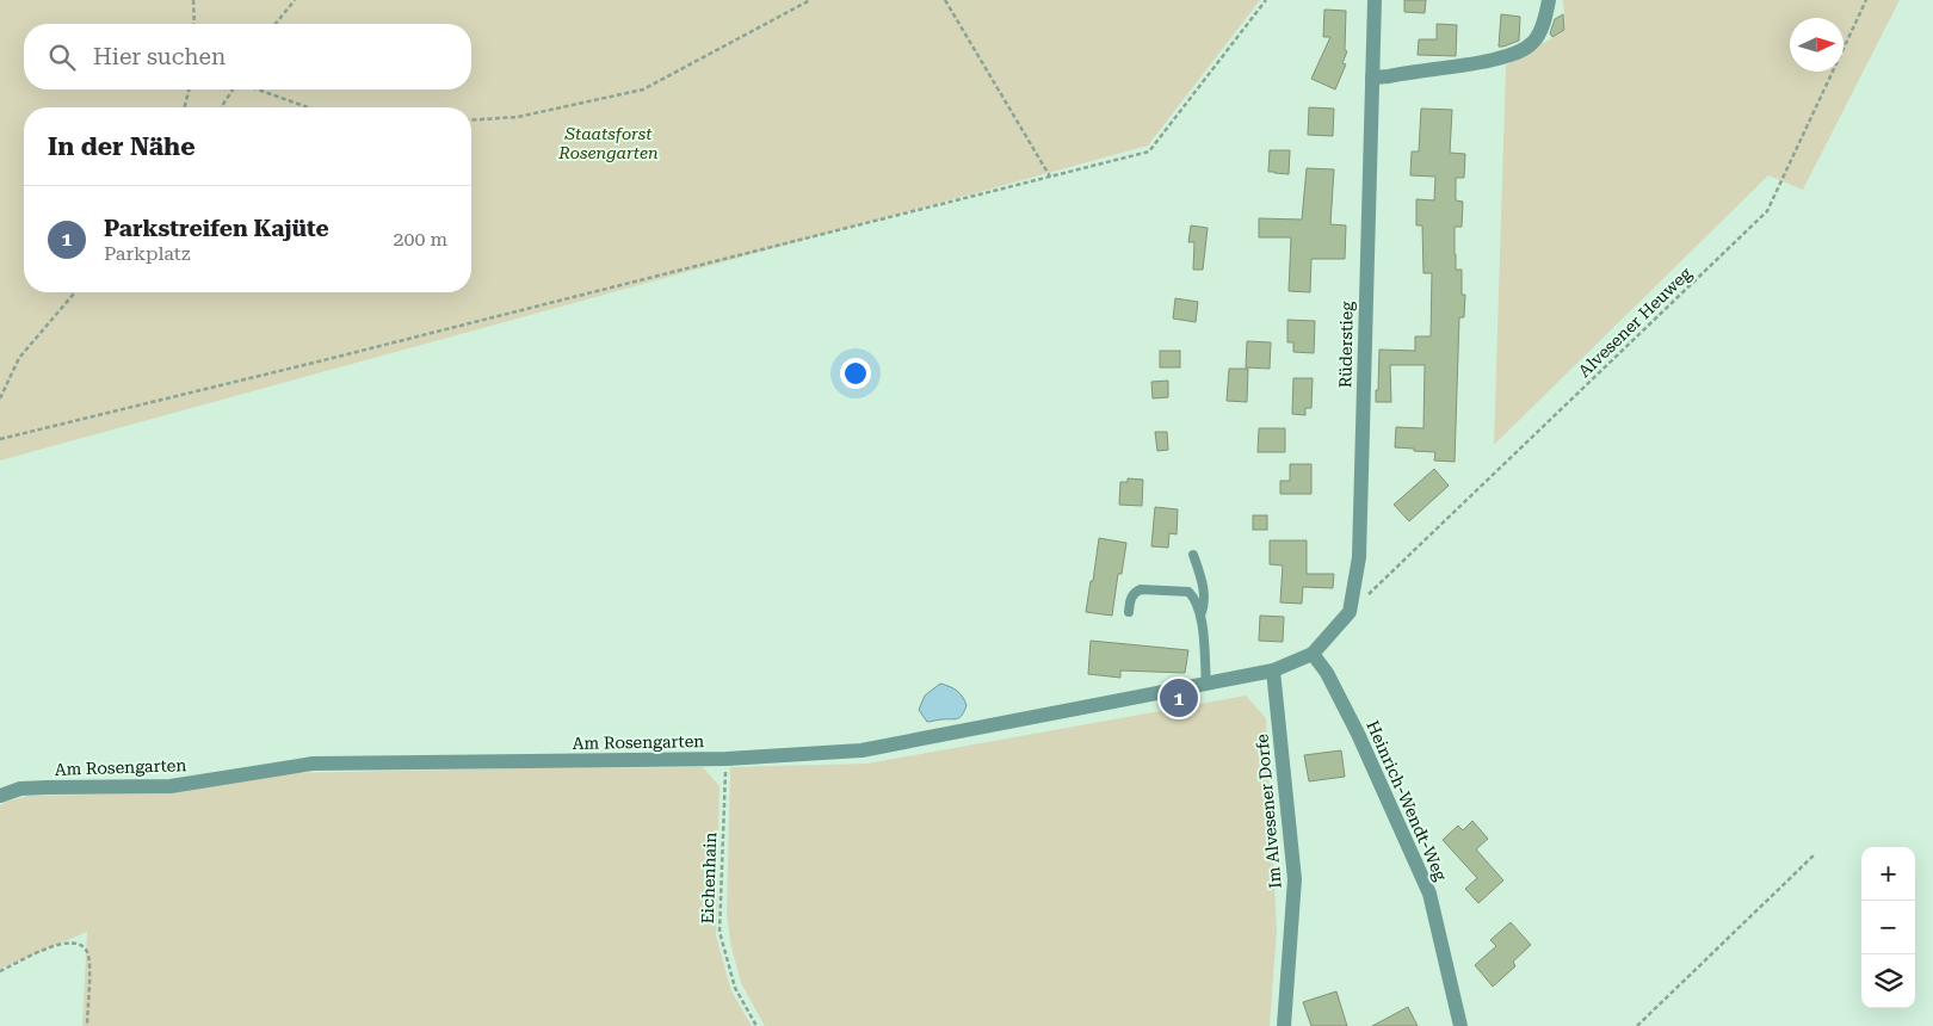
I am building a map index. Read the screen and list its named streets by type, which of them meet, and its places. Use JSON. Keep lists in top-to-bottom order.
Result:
{
  "streets": {
    "street": [
      "Rüderstieg",
      "Am Rosengarten",
      "Heinrich-Wendt-Weg",
      "Im Alvesener Dorfe"
    ],
    "path": ["Alvesener Heuweg", "Eichenhain"]
  },
  "crossings": [
    ["Alvesener Heuweg", "Rüderstieg"],
    ["Am Rosengarten", "Im Alvesener Dorfe"],
    ["Am Rosengarten", "Eichenhain"]
  ],
  "parks": ["Staatsforst Rosengarten"],
  "north": "right",
  "page": {
    "search": "Hier suchen",
    "heading": "In der Nähe",
    "list": [
      {
        "mark": "1",
        "name": "Parkstreifen Kajüte",
        "note": "Parkplatz",
        "value": "200 m"
      }
    ],
    "pins": "1",
    "map_buttons": ["+", "−"]
  }
}
